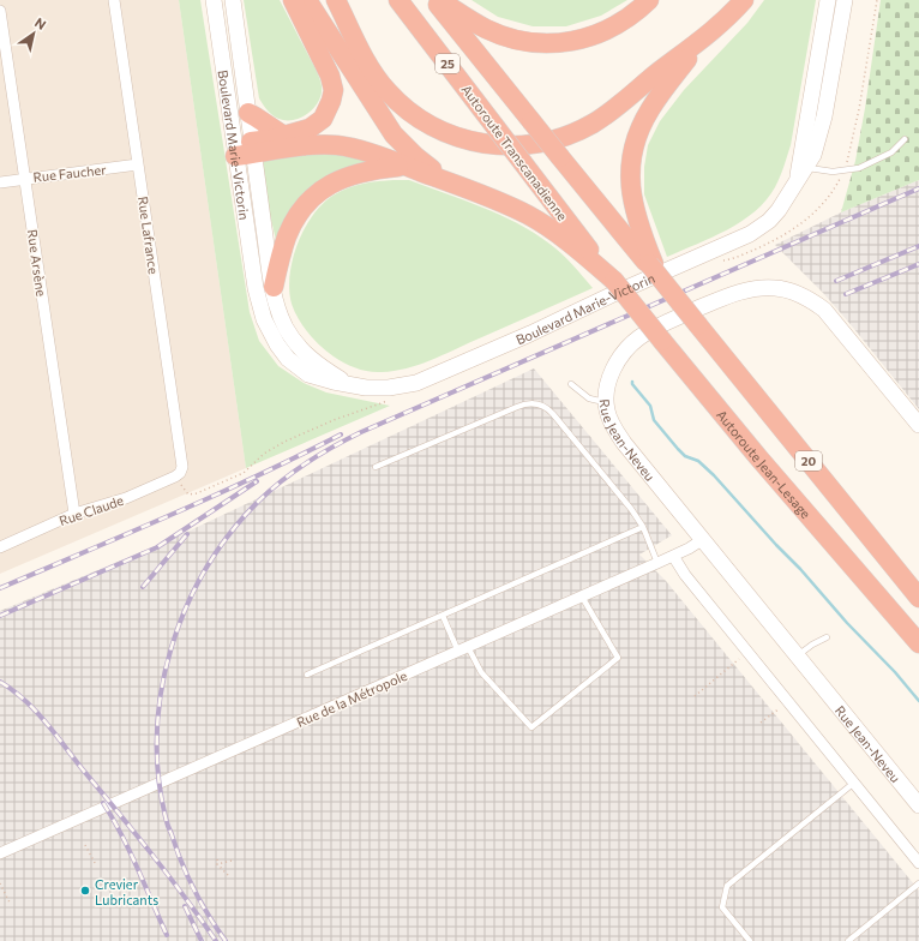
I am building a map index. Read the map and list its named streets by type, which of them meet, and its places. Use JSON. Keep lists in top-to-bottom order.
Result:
{
  "streets": {
    "highway": [
      "25",
      "Autoroute Transcanadienne",
      "20",
      "Autoroute Jean-Lesage"
    ],
    "street": [
      "Boulevard Marie-Victorin",
      "Rue Faucher",
      "Rue Lafrance",
      "Rue Arsène",
      "Rue Jean-Neveu",
      "Rue Claude",
      "Rue de la Métropole"
    ]
  },
  "crossings": [
    ["25", "20"],
    ["Autoroute Transcanadienne", "Autoroute Jean-Lesage"],
    ["Rue Faucher", "Rue Lafrance"],
    ["Rue Faucher", "Rue Arsène"],
    ["Rue Lafrance", "Rue Claude"],
    ["Rue Arsène", "Rue Claude"],
    ["Rue Jean-Neveu", "Rue de la Métropole"]
  ],
  "places": ["Crevier Lubricants"],
  "north": "top right"
}
